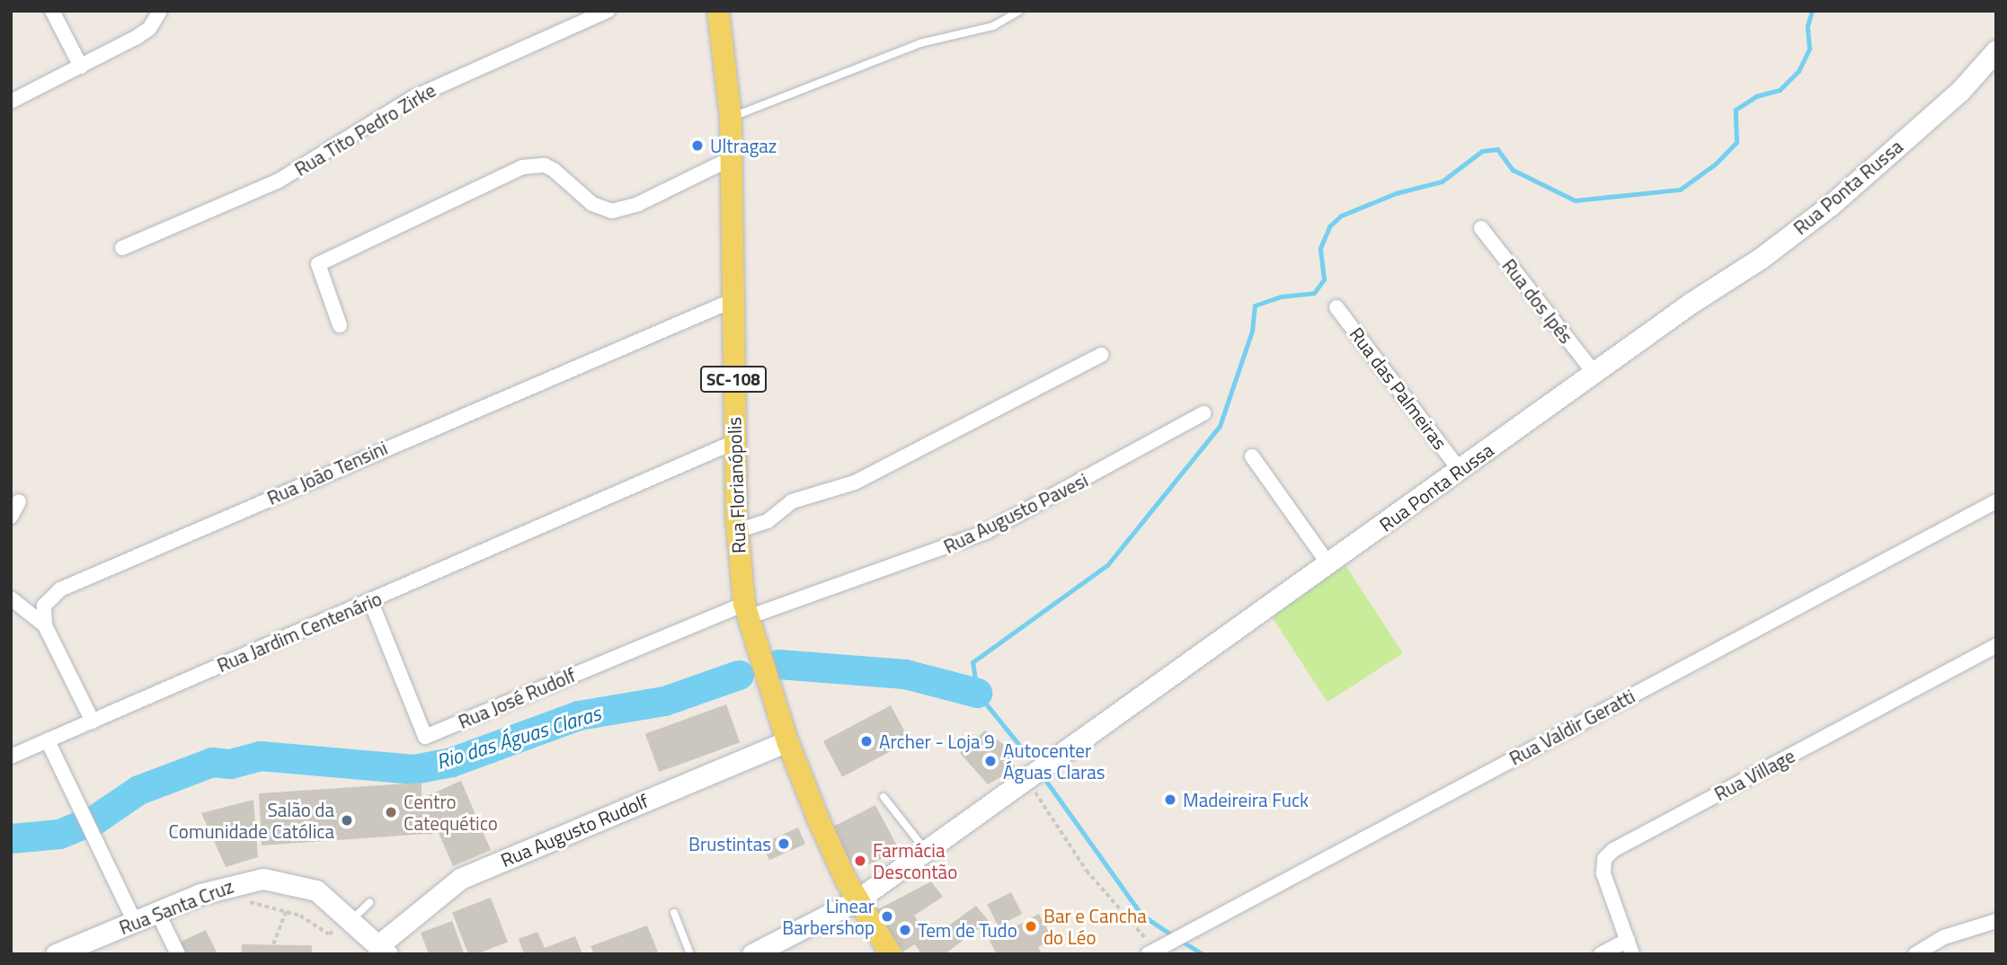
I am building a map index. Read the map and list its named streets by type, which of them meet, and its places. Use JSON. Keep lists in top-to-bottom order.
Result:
{
  "streets": {
    "main road": ["SC-108", "Rua Florianópolis"],
    "street": [
      "Rua Tito Pedro Zirke",
      "Rua Ponta Russa",
      "Rua dos Ipês",
      "Rua das Palmeiras",
      "Rua João Tensini",
      "Rua Augusto Pavesi",
      "Rua Jardim Centenário",
      "Rua José Rudolf",
      "Rua Valdir Geratti",
      "Rua Village",
      "Rua Augusto Rudolf",
      "Rua Santa Cruz"
    ]
  },
  "crossings": [
    ["Rua Ponta Russa", "Rua dos Ipês"],
    ["Rua Ponta Russa", "SC-108"],
    ["Rua Ponta Russa", "Rua das Palmeiras"],
    ["Rua Ponta Russa", "Rua Florianópolis"],
    ["SC-108", "Rua Florianópolis"],
    ["Rua João Tensini", "Rua Florianópolis"],
    ["Rua Florianópolis", "Rua Augusto Pavesi"],
    ["Rua Florianópolis", "Rua Jardim Centenário"],
    ["Rua Florianópolis", "Rua José Rudolf"],
    ["Rua Florianópolis", "Rua Augusto Rudolf"],
    ["Rua Augusto Pavesi", "Rua José Rudolf"],
    ["Rua Jardim Centenário", "Rua José Rudolf"],
    ["Rua Augusto Rudolf", "Rua Santa Cruz"]
  ],
  "water": ["Rio das Águas Claras"],
  "places": [
    "Ultragaz",
    "Archer - Loja 9",
    "Autocenter Águas Claras",
    "Madeireira Fuck",
    "Centro Catequético",
    "Salão da Comunidade Católica",
    "Brustintas",
    "Farmácia Descontão",
    "Linear Barbershop",
    "Bar e Cancha do Léo",
    "Tem de Tudo"
  ]
}
